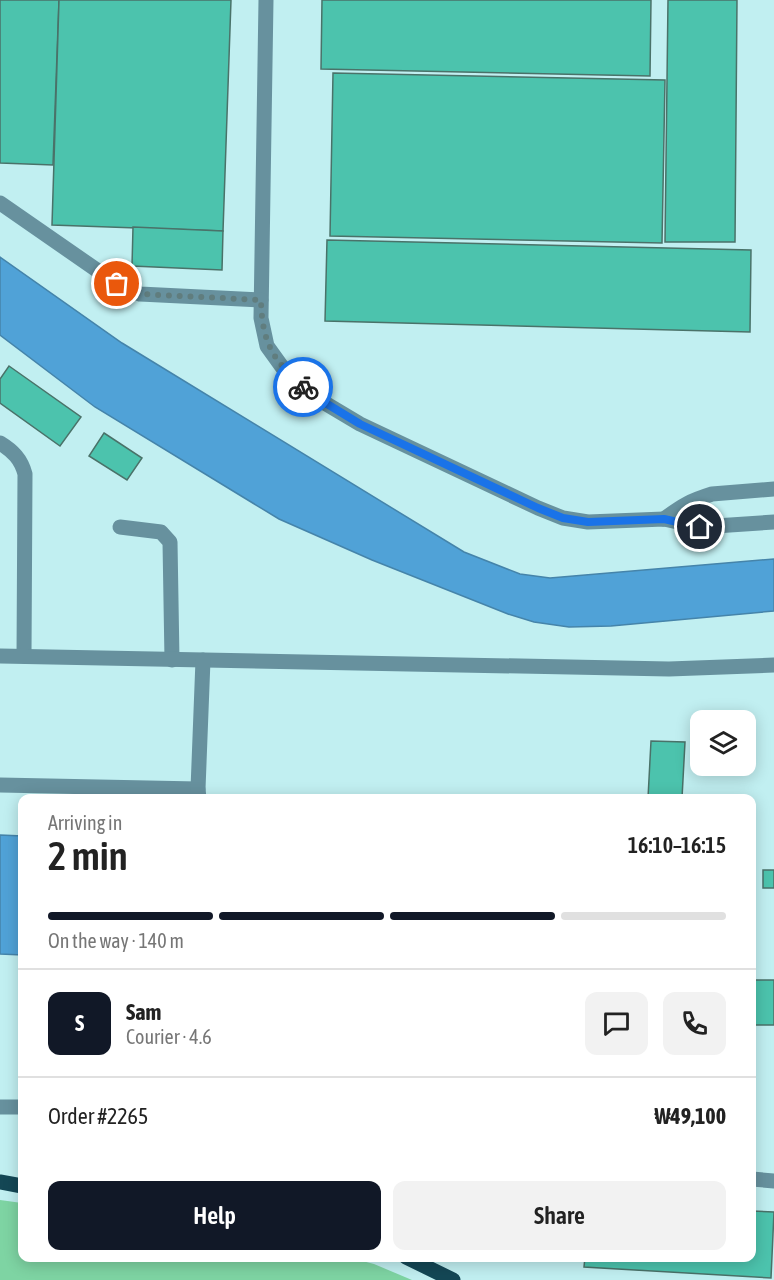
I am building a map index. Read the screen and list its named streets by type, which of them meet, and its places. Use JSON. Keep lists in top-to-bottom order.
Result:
{
  "page": {
    "heading": ["2 min", "Arriving in", "16:10–16:15"],
    "panel": [
      "Sam",
      "Courier · 4.6",
      "Order #2265",
      "₩49,100"
    ],
    "bar": "On the way · 140 m",
    "round": "S",
    "buttons": ["Help", "Share"]
  }
}
